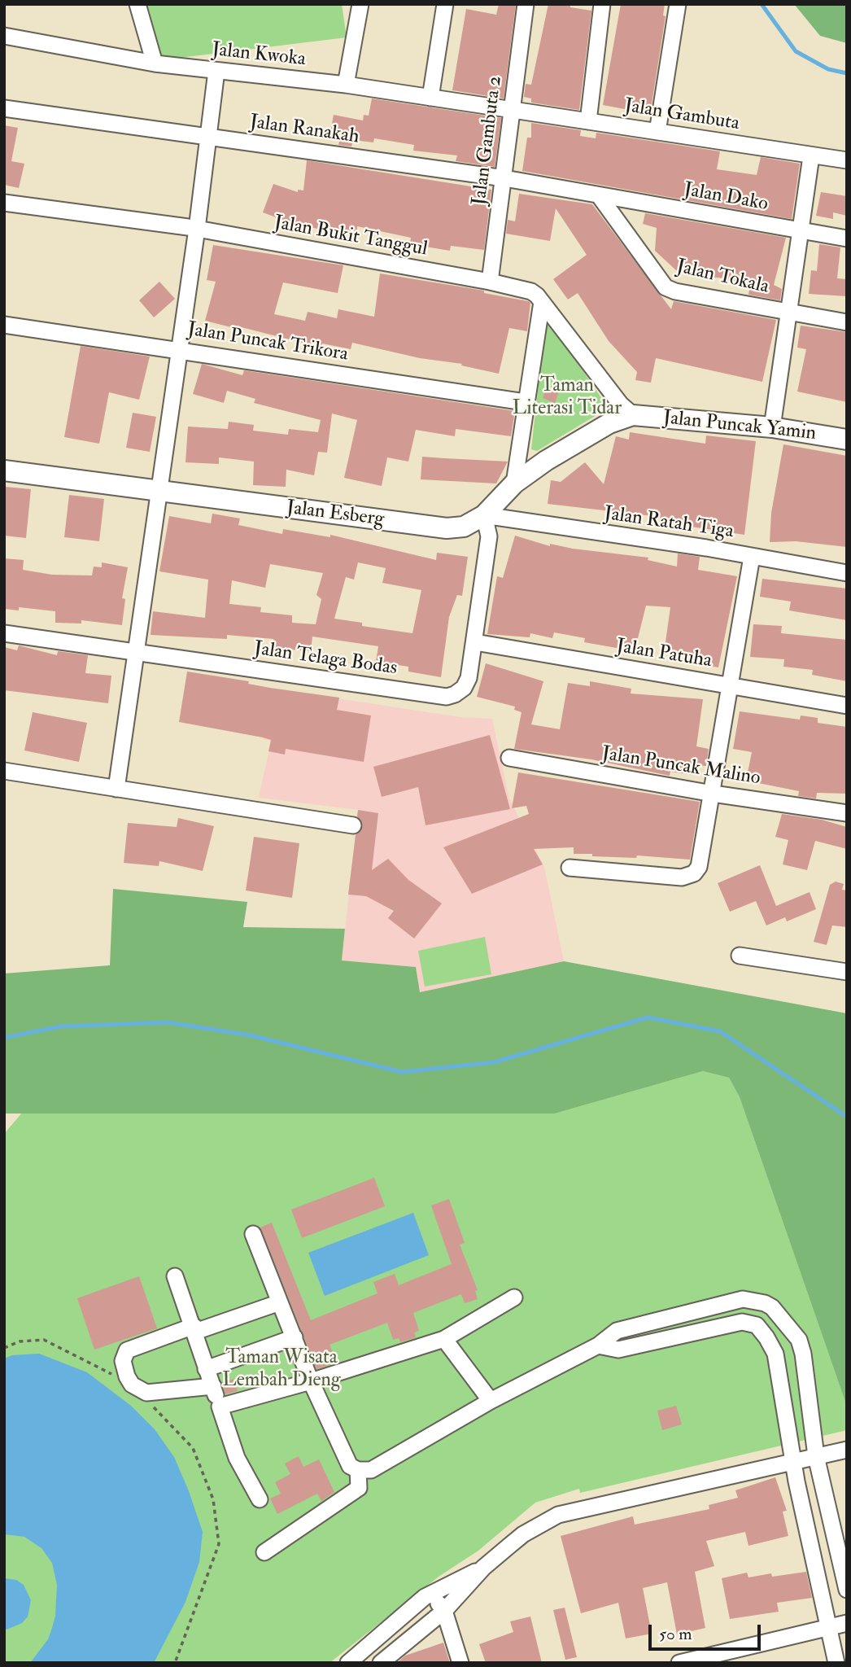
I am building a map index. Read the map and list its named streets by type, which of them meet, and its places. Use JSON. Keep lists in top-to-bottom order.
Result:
{
  "streets": {
    "main road": ["Jalan Puncak Yamin", "Jalan Esberg"],
    "street": [
      "Jalan Kwoka",
      "Jalan Gambuta",
      "Jalan Ranakah",
      "Jalan Gambuta 2",
      "Jalan Dako",
      "Jalan Bukit Tanggul",
      "Jalan Tokala",
      "Jalan Puncak Trikora",
      "Jalan Ratah Tiga",
      "Jalan Patuha",
      "Jalan Telaga Bodas",
      "Jalan Puncak Malino"
    ]
  },
  "crossings": [
    ["Jalan Kwoka", "Jalan Gambuta"],
    ["Jalan Kwoka", "Jalan Gambuta 2"],
    ["Jalan Gambuta", "Jalan Gambuta 2"],
    ["Jalan Ranakah", "Jalan Gambuta 2"],
    ["Jalan Ranakah", "Jalan Dako"],
    ["Jalan Ranakah", "Jalan Tokala"],
    ["Jalan Gambuta 2", "Jalan Bukit Tanggul"],
    ["Jalan Dako", "Jalan Tokala"],
    ["Jalan Bukit Tanggul", "Jalan Puncak Yamin"],
    ["Jalan Bukit Tanggul", "Jalan Esberg"],
    ["Jalan Puncak Yamin", "Jalan Esberg"],
    ["Jalan Esberg", "Jalan Ratah Tiga"],
    ["Jalan Esberg", "Jalan Telaga Bodas"],
    ["Jalan Ratah Tiga", "Jalan Telaga Bodas"],
    ["Jalan Patuha", "Jalan Telaga Bodas"]
  ],
  "parks": ["Taman Literasi Tidar", "Taman Wisata Lembah Dieng"],
  "scale_bar": "50 m"
}
